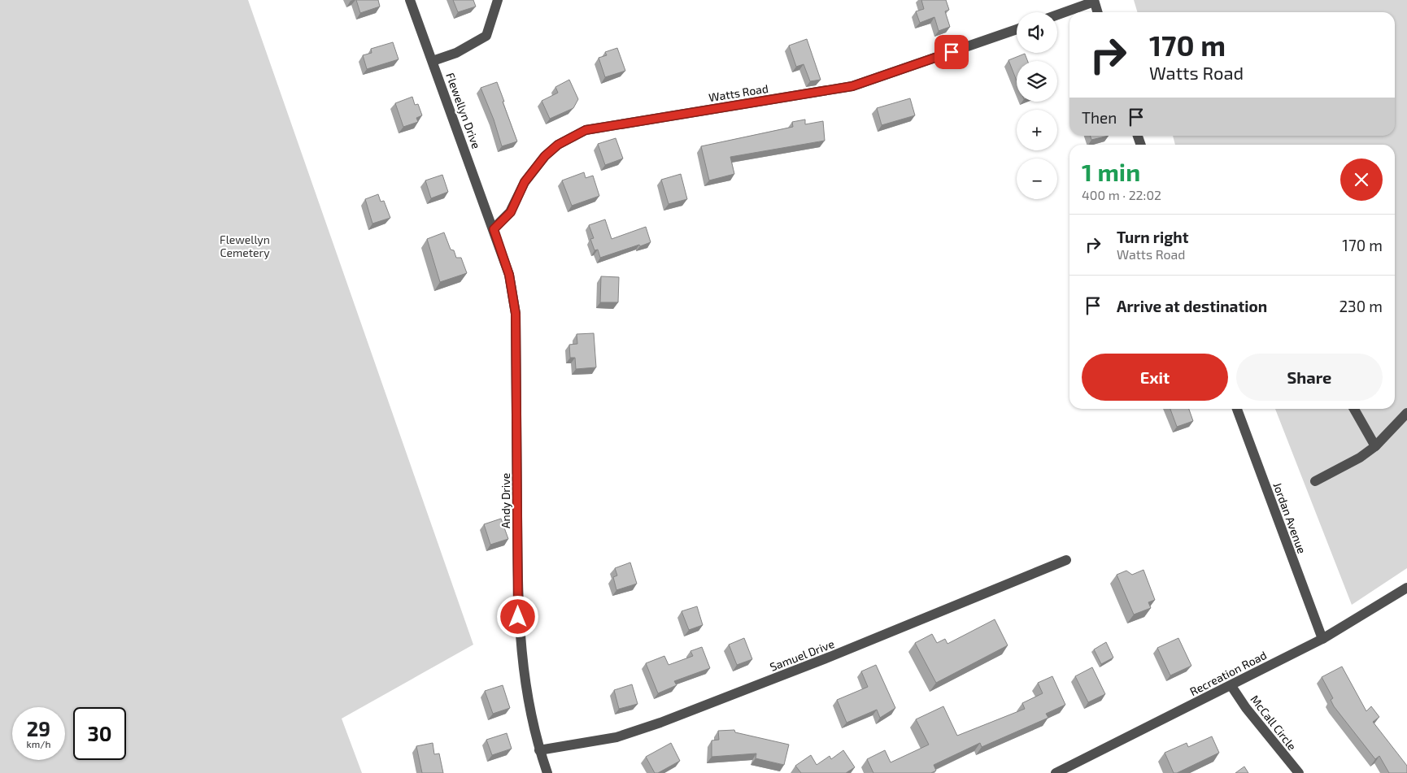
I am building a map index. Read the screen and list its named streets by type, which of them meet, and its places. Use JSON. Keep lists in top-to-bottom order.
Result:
{
  "streets": {
    "street": [
      "Watts Road",
      "Flewellyn Drive",
      "Andy Drive",
      "Jordan Avenue",
      "Samuel Drive",
      "Recreation Road",
      "McCall Circle"
    ]
  },
  "crossings": [
    ["Watts Road", "Flewellyn Drive"],
    ["Watts Road", "Andy Drive"],
    ["Flewellyn Drive", "Andy Drive"],
    ["Andy Drive", "Samuel Drive"],
    ["Jordan Avenue", "Recreation Road"],
    ["Recreation Road", "McCall Circle"]
  ],
  "parks": ["Flewellyn Cemetery"],
  "page": {
    "map_buttons": ["+", "−"],
    "turn": ["170 m", "Watts Road"],
    "then": "Then",
    "heading": ["1 min", "400 m · 22:02"],
    "list": [
      {
        "name": "Turn right",
        "note": "Watts Road",
        "value": "170 m"
      },
      {
        "name": "Arrive at destination",
        "value": "230 m"
      }
    ],
    "buttons": ["Exit", "Share"],
    "speed": "29 km/h",
    "limit": "30"
  }
}
